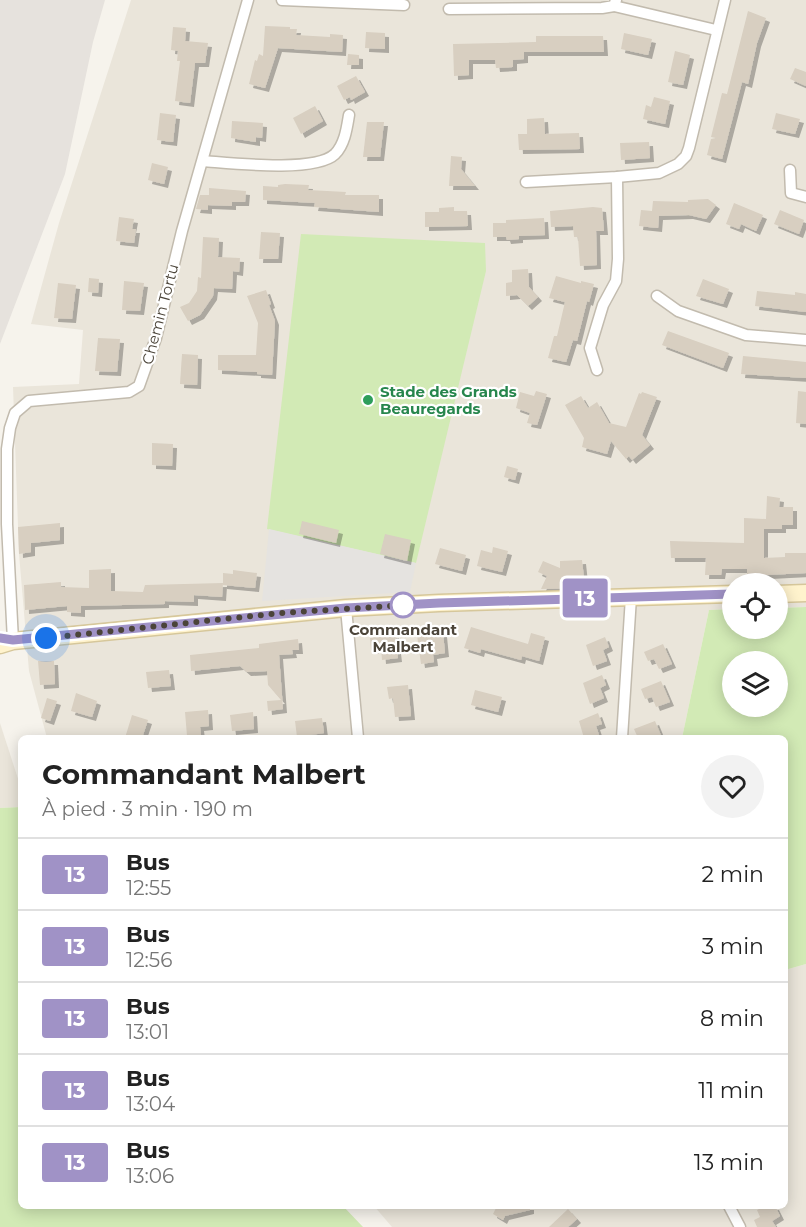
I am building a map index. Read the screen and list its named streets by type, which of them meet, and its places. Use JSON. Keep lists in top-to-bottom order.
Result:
{
  "streets": {
    "street": ["Chemin Tortu"]
  },
  "places": ["Stade des Grands Beauregards", "Commandant Malbert"],
  "lines": ["bus line 13"],
  "page": {
    "on_map": "13",
    "heading": ["Commandant Malbert", "À pied · 3 min · 190 m"],
    "list": [
      {
        "mark": "13",
        "name": "Bus",
        "note": "12:55",
        "value": "2 min"
      },
      {
        "mark": "13",
        "name": "Bus",
        "note": "12:56",
        "value": "3 min"
      },
      {
        "mark": "13",
        "name": "Bus",
        "note": "13:01",
        "value": "8 min"
      },
      {
        "mark": "13",
        "name": "Bus",
        "note": "13:04",
        "value": "11 min"
      },
      {
        "mark": "13",
        "name": "Bus",
        "note": "13:06",
        "value": "13 min"
      }
    ]
  }
}
